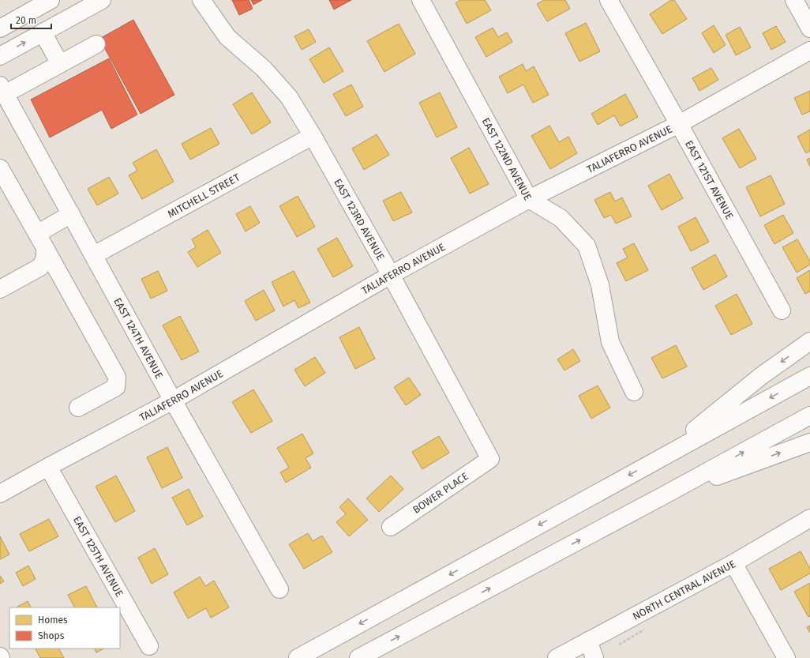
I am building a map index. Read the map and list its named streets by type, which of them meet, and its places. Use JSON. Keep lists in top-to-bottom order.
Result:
{
  "streets": {
    "main road": [
      "TALIAFERRO AVENUE",
      "EAST 122ND AVENUE",
      "EAST 121ST AVENUE",
      "MITCHELL STREET",
      "EAST 123RD AVENUE",
      "EAST 124TH AVENUE",
      "BOWER PLACE",
      "EAST 125TH AVENUE",
      "NORTH CENTRAL AVENUE"
    ]
  },
  "crossings": [
    ["TALIAFERRO AVENUE", "EAST 122ND AVENUE"],
    ["TALIAFERRO AVENUE", "EAST 121ST AVENUE"],
    ["TALIAFERRO AVENUE", "EAST 123RD AVENUE"],
    ["TALIAFERRO AVENUE", "EAST 124TH AVENUE"],
    ["TALIAFERRO AVENUE", "EAST 125TH AVENUE"],
    ["MITCHELL STREET", "EAST 123RD AVENUE"],
    ["MITCHELL STREET", "EAST 124TH AVENUE"],
    ["EAST 123RD AVENUE", "BOWER PLACE"]
  ],
  "legend": ["Homes", "Shops"],
  "scale_bar": "20 m"
}
